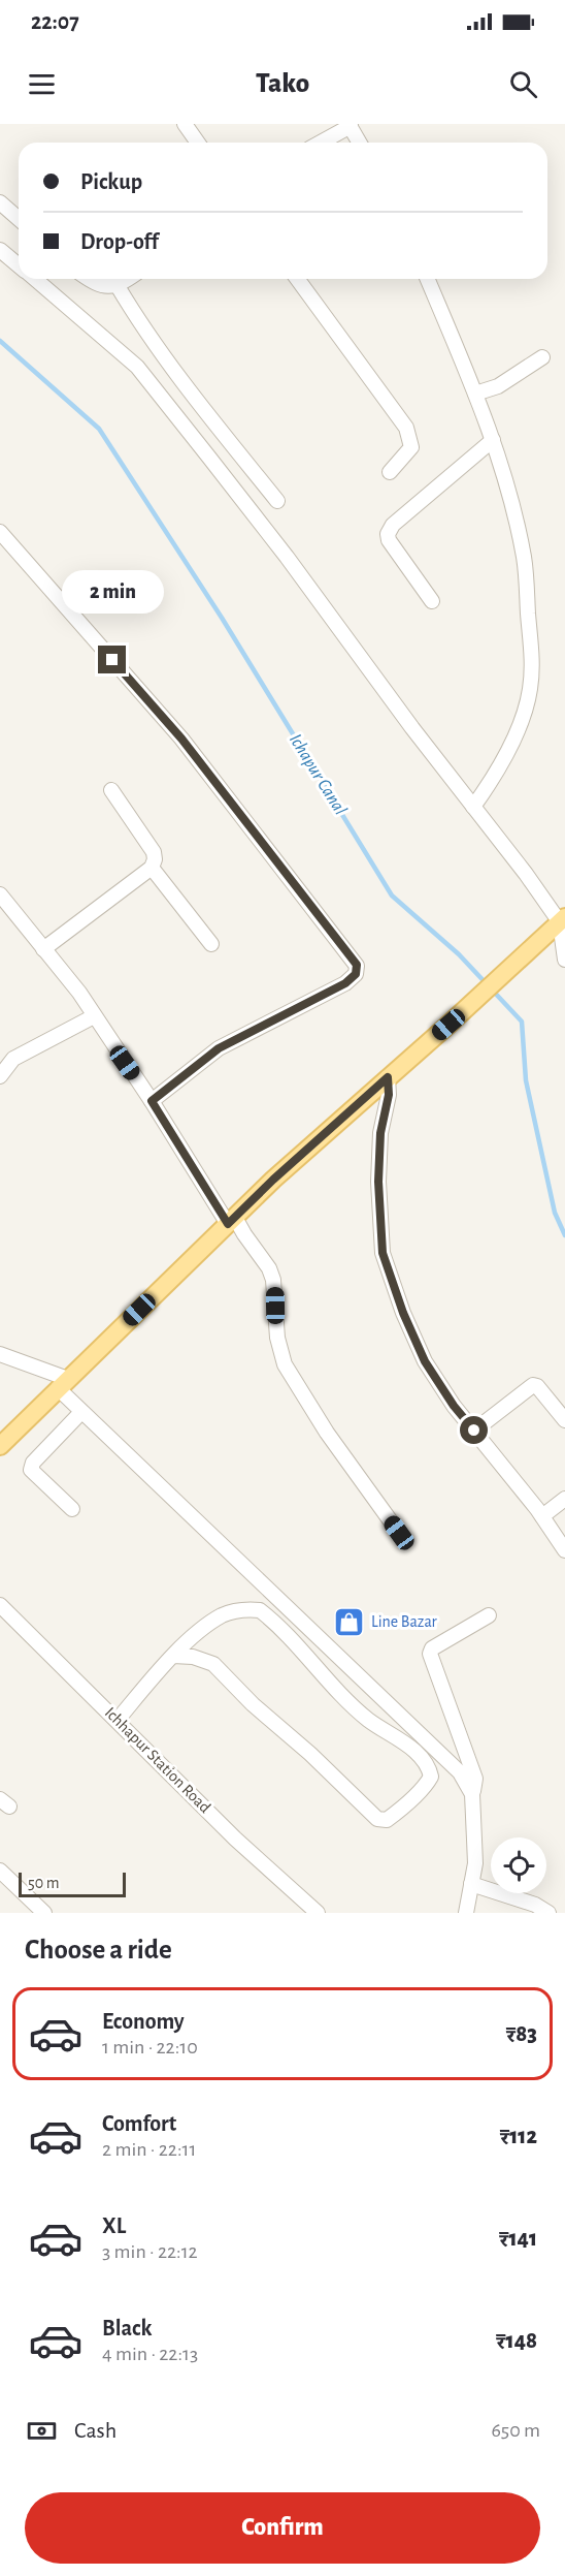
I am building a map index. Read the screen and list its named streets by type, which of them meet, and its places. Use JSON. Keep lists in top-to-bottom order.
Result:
{
  "streets": {
    "street": ["Ichhapur Station Road"]
  },
  "water": ["Ichapur Canal"],
  "places": {
    "shop": ["Line Bazar"]
  },
  "scale_bar": "50 m",
  "page": {
    "status": "22:07",
    "header": "Tako",
    "banner": ["Pickup", "Drop-off"],
    "bubble": "2 min",
    "scale": "50 m",
    "heading": "Choose a ride",
    "list": [
      {
        "name": "Economy",
        "note": "1 min · 22:10",
        "value": "₹83"
      },
      {
        "name": "Comfort",
        "note": "2 min · 22:11",
        "value": "₹112"
      },
      {
        "name": "XL",
        "note": "3 min · 22:12",
        "value": "₹141"
      },
      {
        "name": "Black",
        "note": "4 min · 22:13",
        "value": "₹148"
      }
    ],
    "pay": ["Cash", "650 m"],
    "buttons": "Confirm"
  }
}
